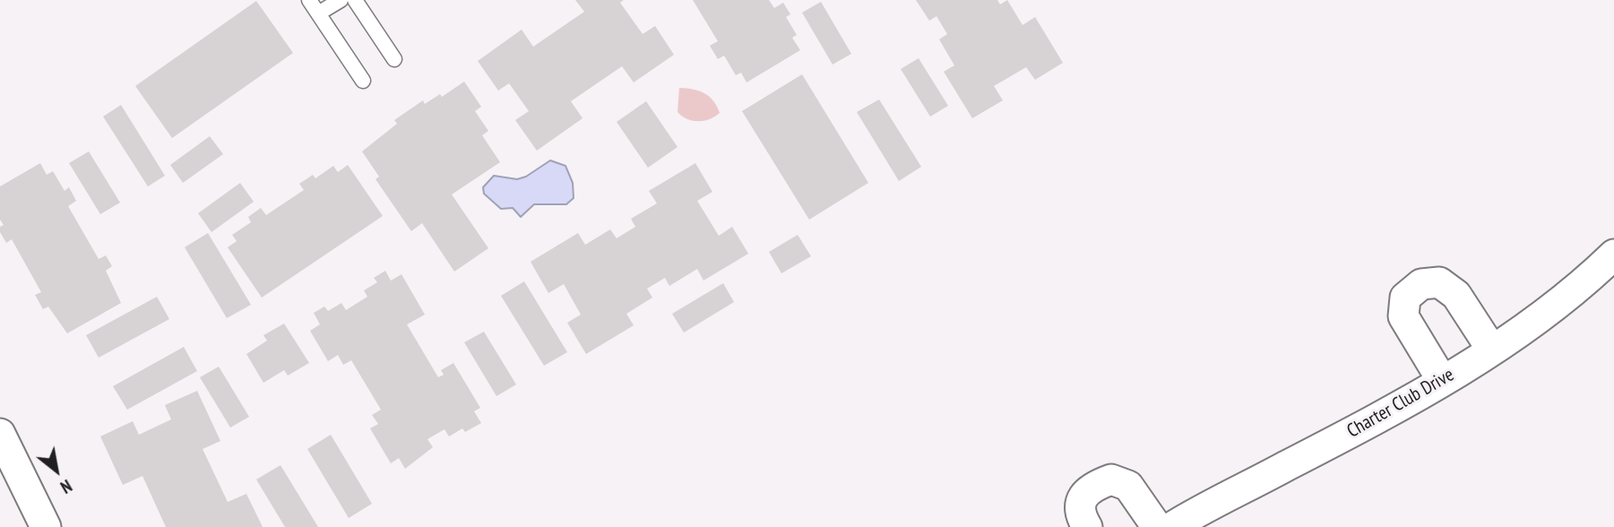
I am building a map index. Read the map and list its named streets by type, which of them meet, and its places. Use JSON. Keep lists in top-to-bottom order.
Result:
{
  "streets": {
    "street": ["Charter Club Drive"]
  },
  "north": "bottom right"
}
